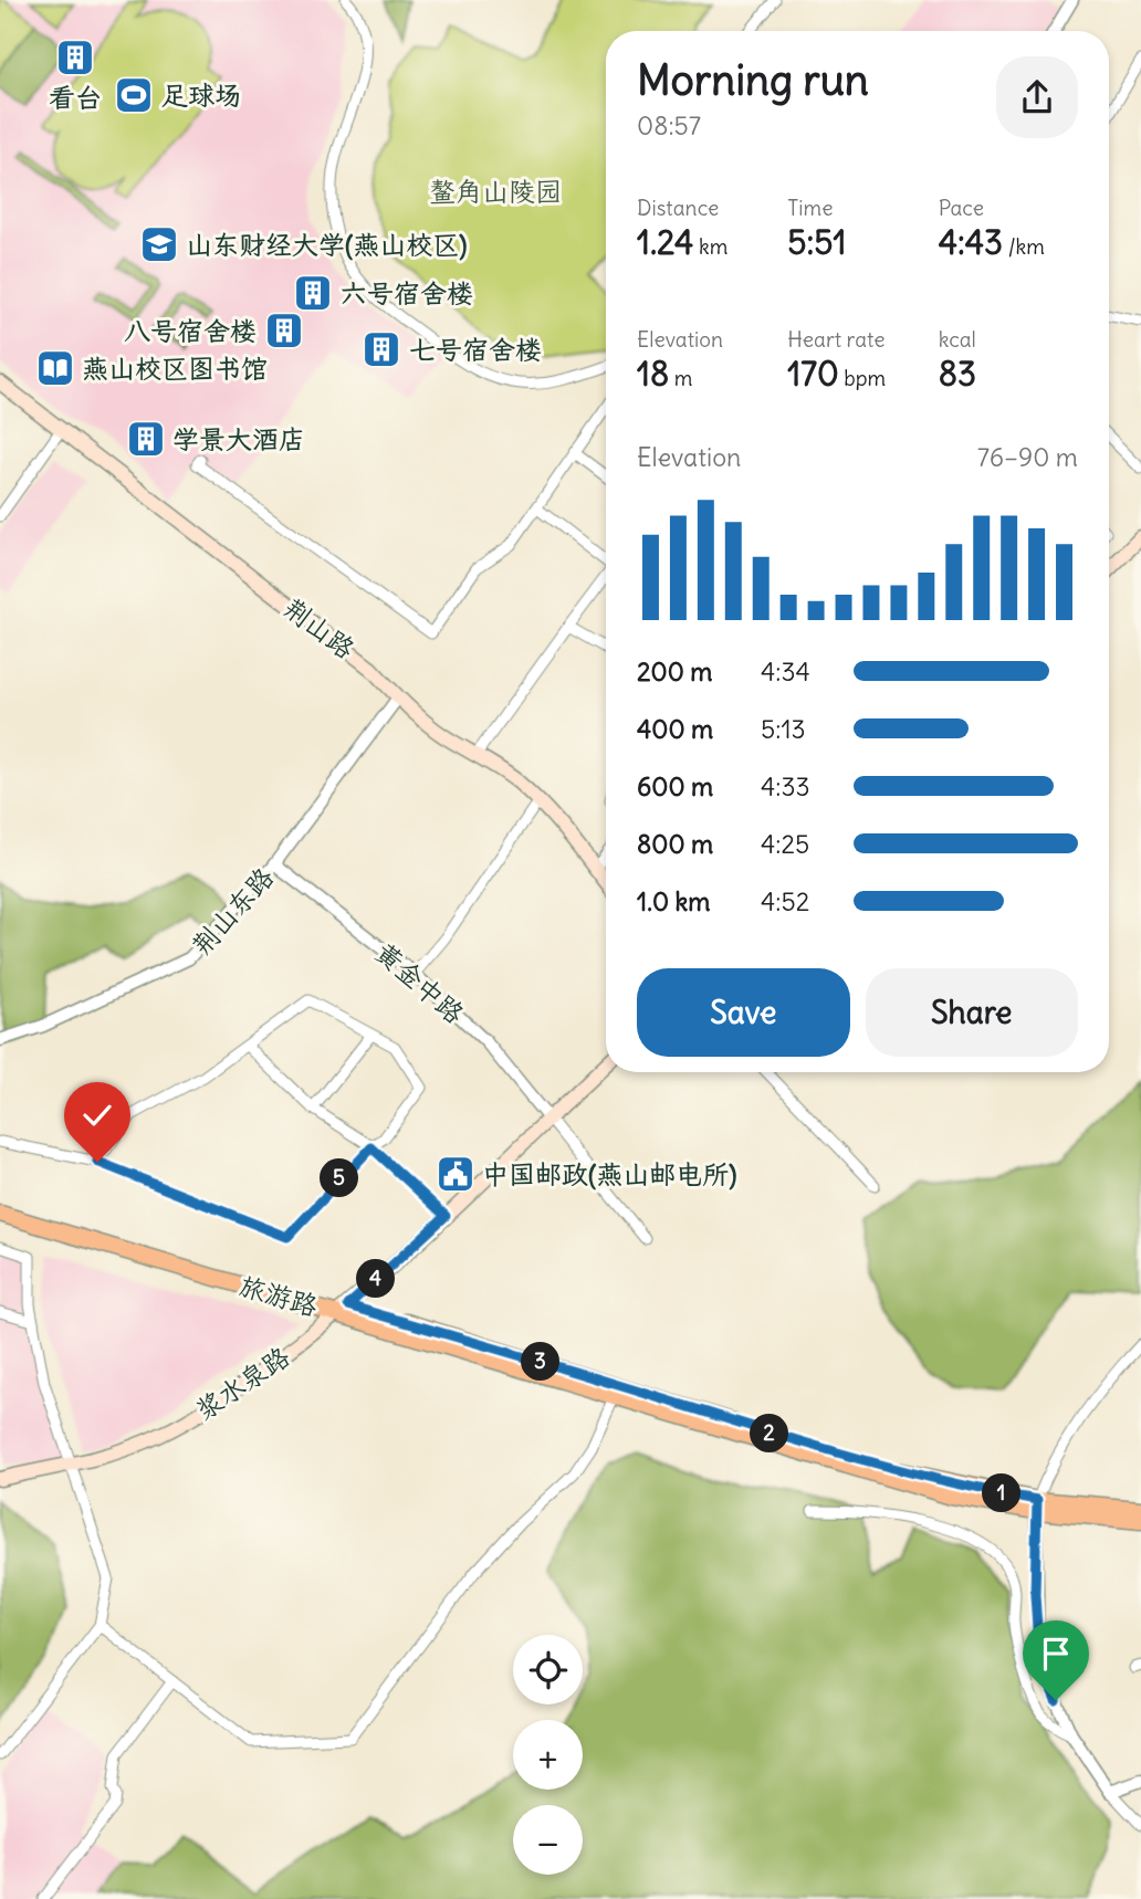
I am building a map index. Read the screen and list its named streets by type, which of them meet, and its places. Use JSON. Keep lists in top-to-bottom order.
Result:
{
  "streets": {
    "main road": ["荆山路", "旅游路", "浆水泉路"],
    "street": ["荆山东路", "黄金中路"]
  },
  "crossings": [
    ["荆山路", "荆山东路"],
    ["荆山东路", "黄金中路"],
    ["黄金中路", "浆水泉路"],
    ["旅游路", "浆水泉路"]
  ],
  "parks": ["鳌角山陵园"],
  "places": {
    "building": [
      "看台",
      "六号宿舍楼",
      "八号宿舍楼",
      "七号宿舍楼",
      "学景大酒店"
    ],
    "sports": ["足球场"],
    "school or university": ["山东财经大学(燕山校区)"],
    "library": ["燕山校区图书馆"],
    "public building": ["中国邮政(燕山邮电所)"]
  },
  "page": {
    "heading": ["Morning run", "08:57"],
    "stats": [
      ["Distance", "1.24 km"],
      ["Time", "5:51"],
      ["Pace", "4:43 /km"],
      ["Elevation", "18 m"],
      ["Heart rate", "170 bpm"],
      ["kcal", "83"]
    ],
    "chart": ["Elevation", "76–90 m"],
    "list": [
      {
        "name": "200 m",
        "note": "4:34"
      },
      {
        "name": "400 m",
        "note": "5:13"
      },
      {
        "name": "600 m",
        "note": "4:33"
      },
      {
        "name": "800 m",
        "note": "4:25"
      },
      {
        "name": "1.0 km",
        "note": "4:52"
      }
    ],
    "buttons": ["Save", "Share"],
    "pins": [
      "5",
      "4",
      "3",
      "2",
      "1"
    ],
    "map_buttons": ["+", "−"]
  }
}
